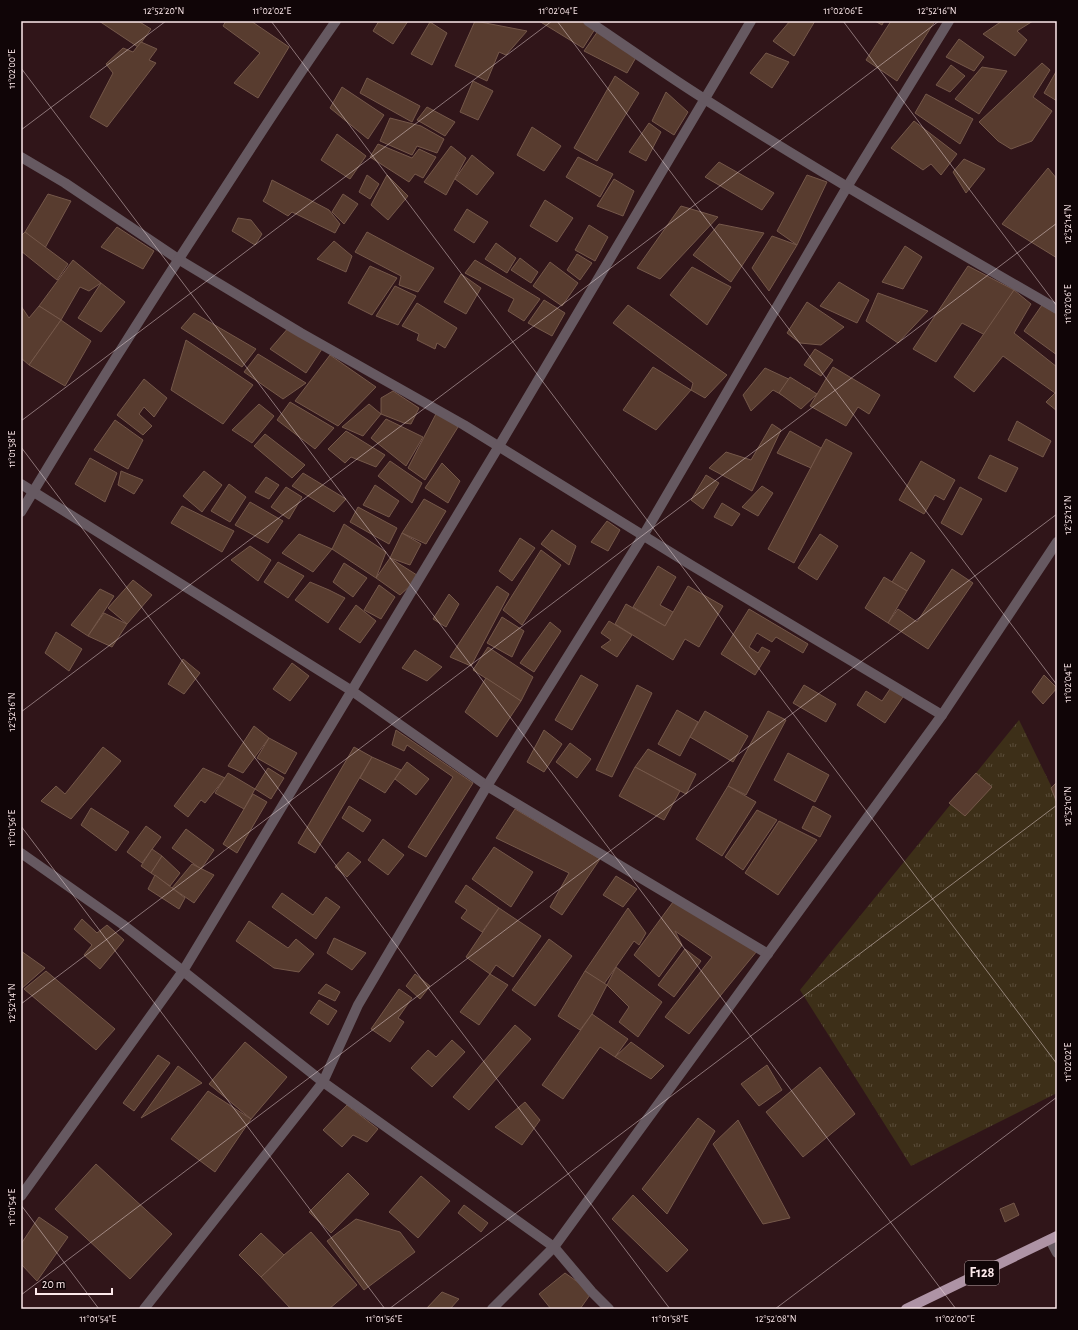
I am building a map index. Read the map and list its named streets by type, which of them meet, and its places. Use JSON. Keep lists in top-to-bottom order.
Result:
{
  "streets": {
    "main road": ["F128"]
  },
  "scale_bar": "20 m",
  "coordinates": [
    "12°52'20\"N",
    "11°02'02\"E",
    "11°02'04\"E",
    "11°02'06\"E",
    "12°52'16\"N",
    "11°02'00\"E",
    "12°52'14\"N",
    "11°01'58\"E",
    "12°52'12\"N",
    "12°52'10\"N",
    "11°01'56\"E",
    "11°01'54\"E",
    "12°52'08\"N"
  ]
}
